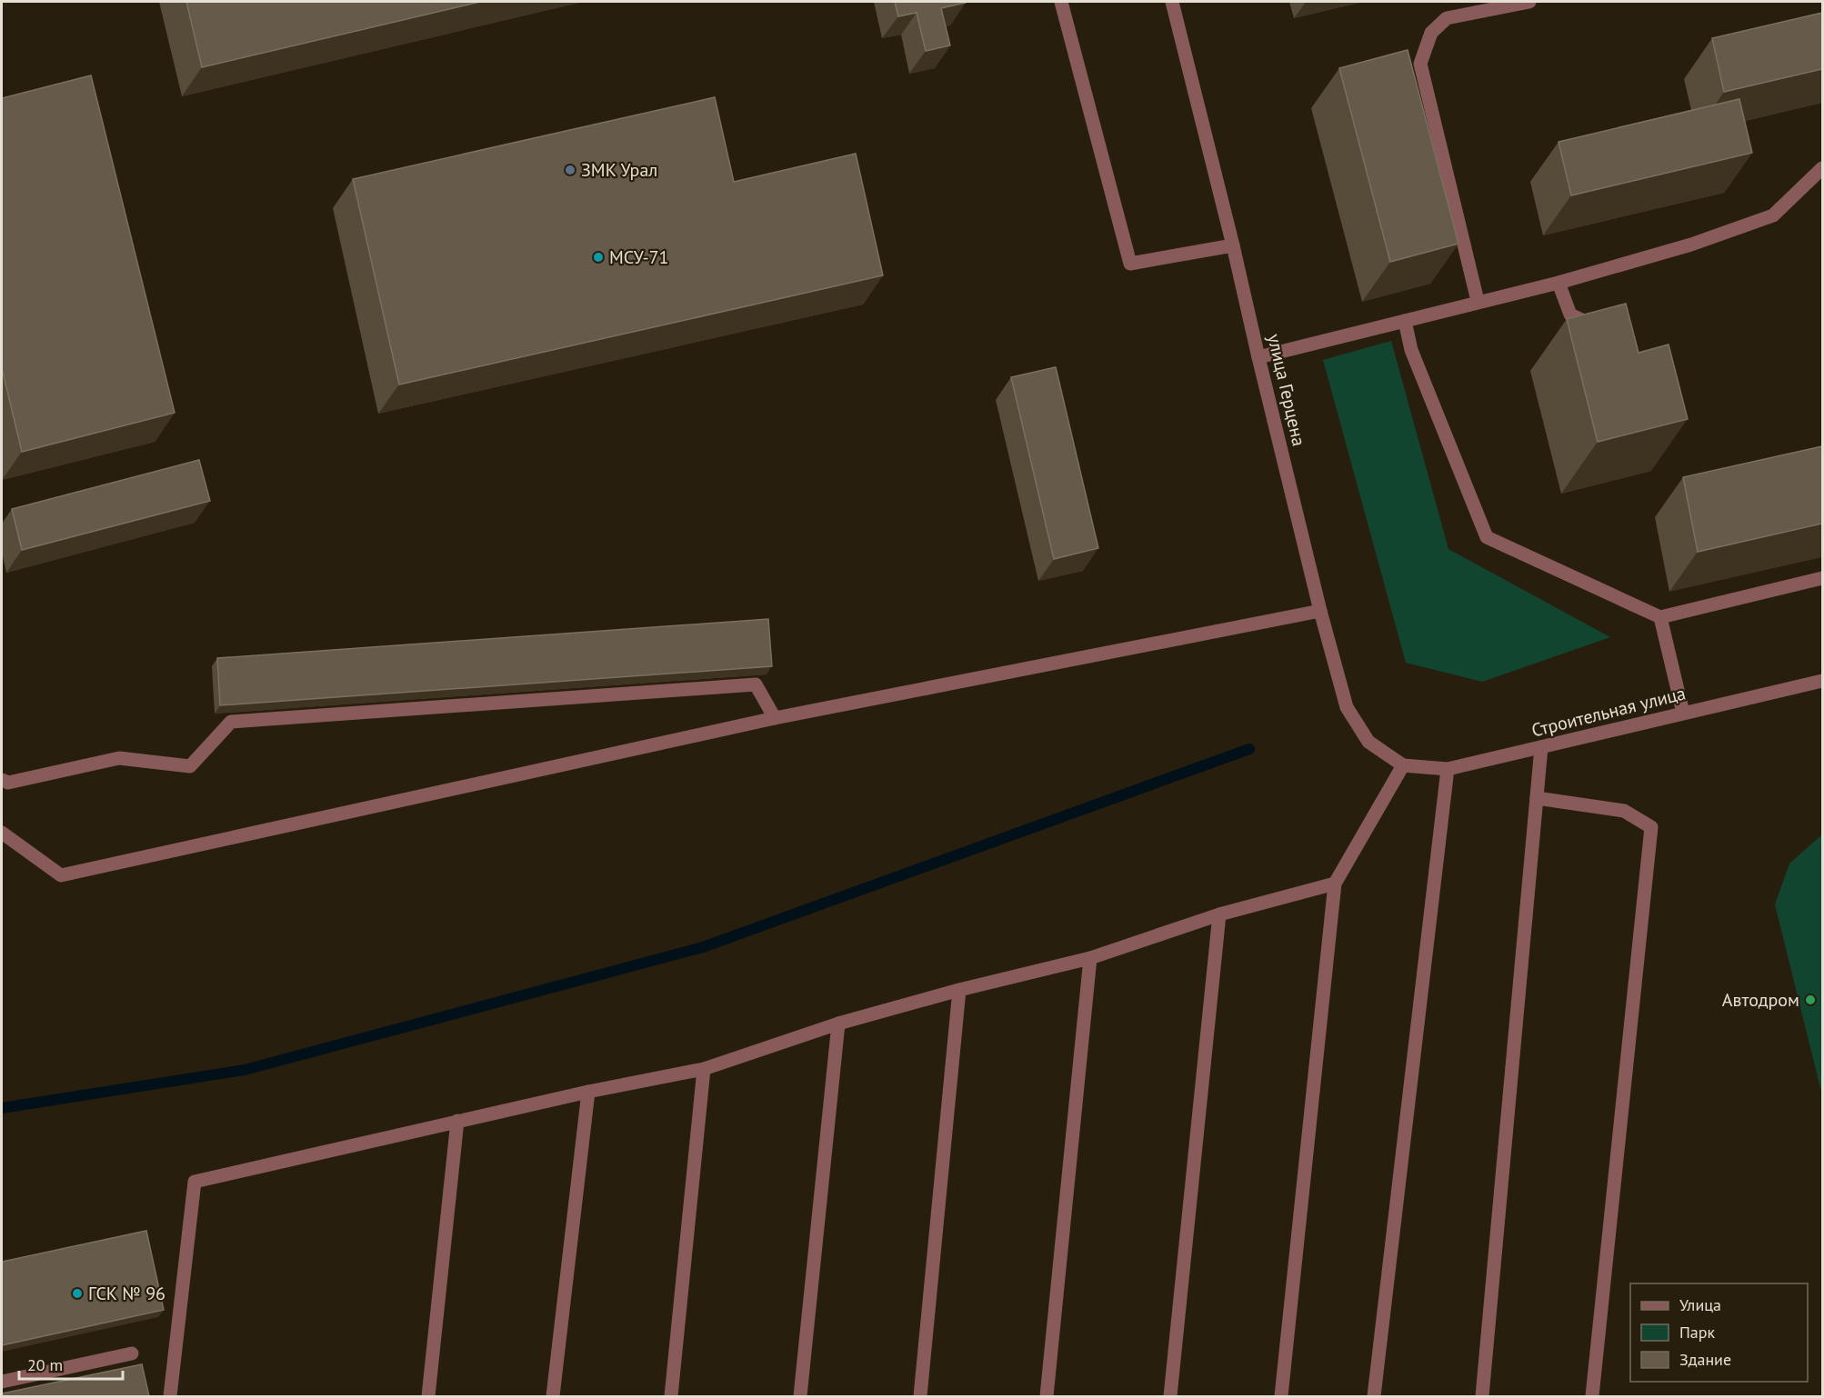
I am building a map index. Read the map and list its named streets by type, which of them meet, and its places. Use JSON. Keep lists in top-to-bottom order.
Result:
{
  "streets": {
    "street": ["улица Герцена", "Строительная улица"]
  },
  "crossings": [
    ["улица Герцена", "Строительная улица"]
  ],
  "places": [
    "ЗМК Урал",
    "МСУ-71",
    "Автодром",
    "ГСК № 96"
  ],
  "legend": ["Улица", "Парк", "Здание"],
  "scale_bar": "20 m"
}
